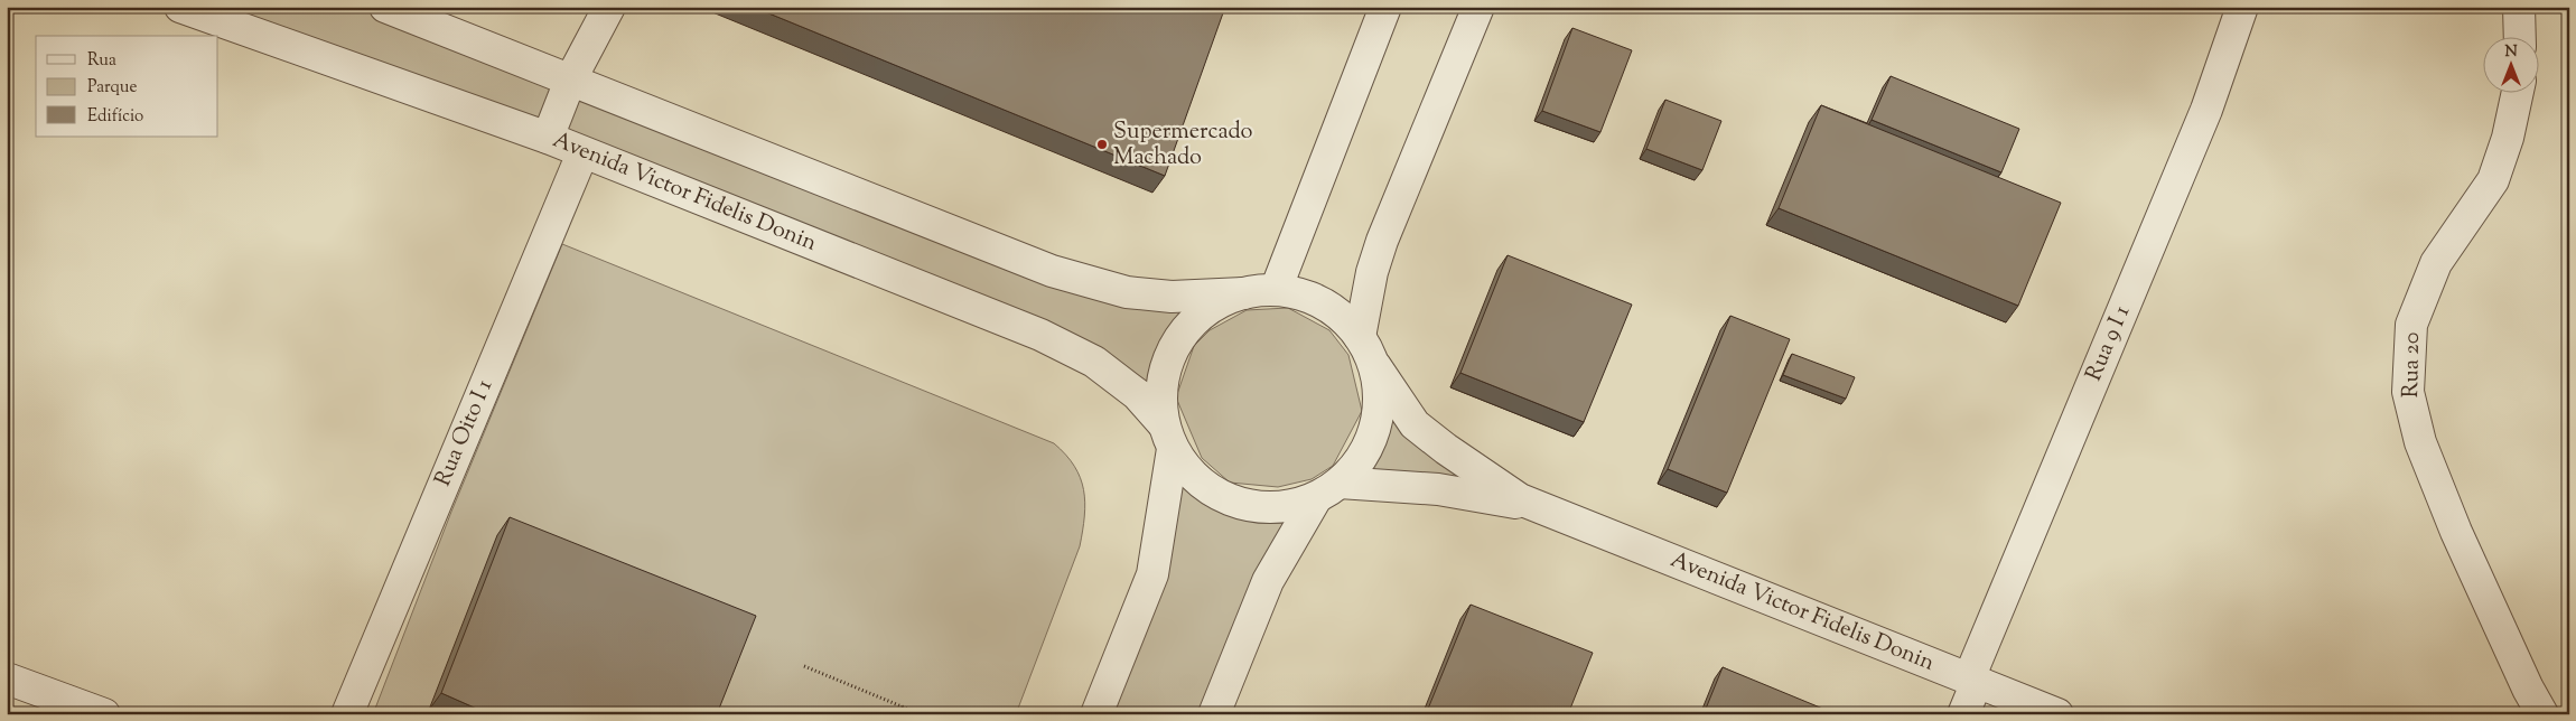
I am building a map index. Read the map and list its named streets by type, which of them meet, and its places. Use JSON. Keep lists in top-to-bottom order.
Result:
{
  "streets": {
    "street": [
      "Avenida Victor Fidelis Donin",
      "Rua 9 I 1",
      "Rua 20",
      "Rua Oito I 1"
    ]
  },
  "crossings": [
    ["Avenida Victor Fidelis Donin", "Rua 9 I 1"],
    ["Avenida Victor Fidelis Donin", "Rua Oito I 1"]
  ],
  "places": ["Supermercado Machado"],
  "legend": ["Rua", "Parque", "Edifício"],
  "north": "top"
}
